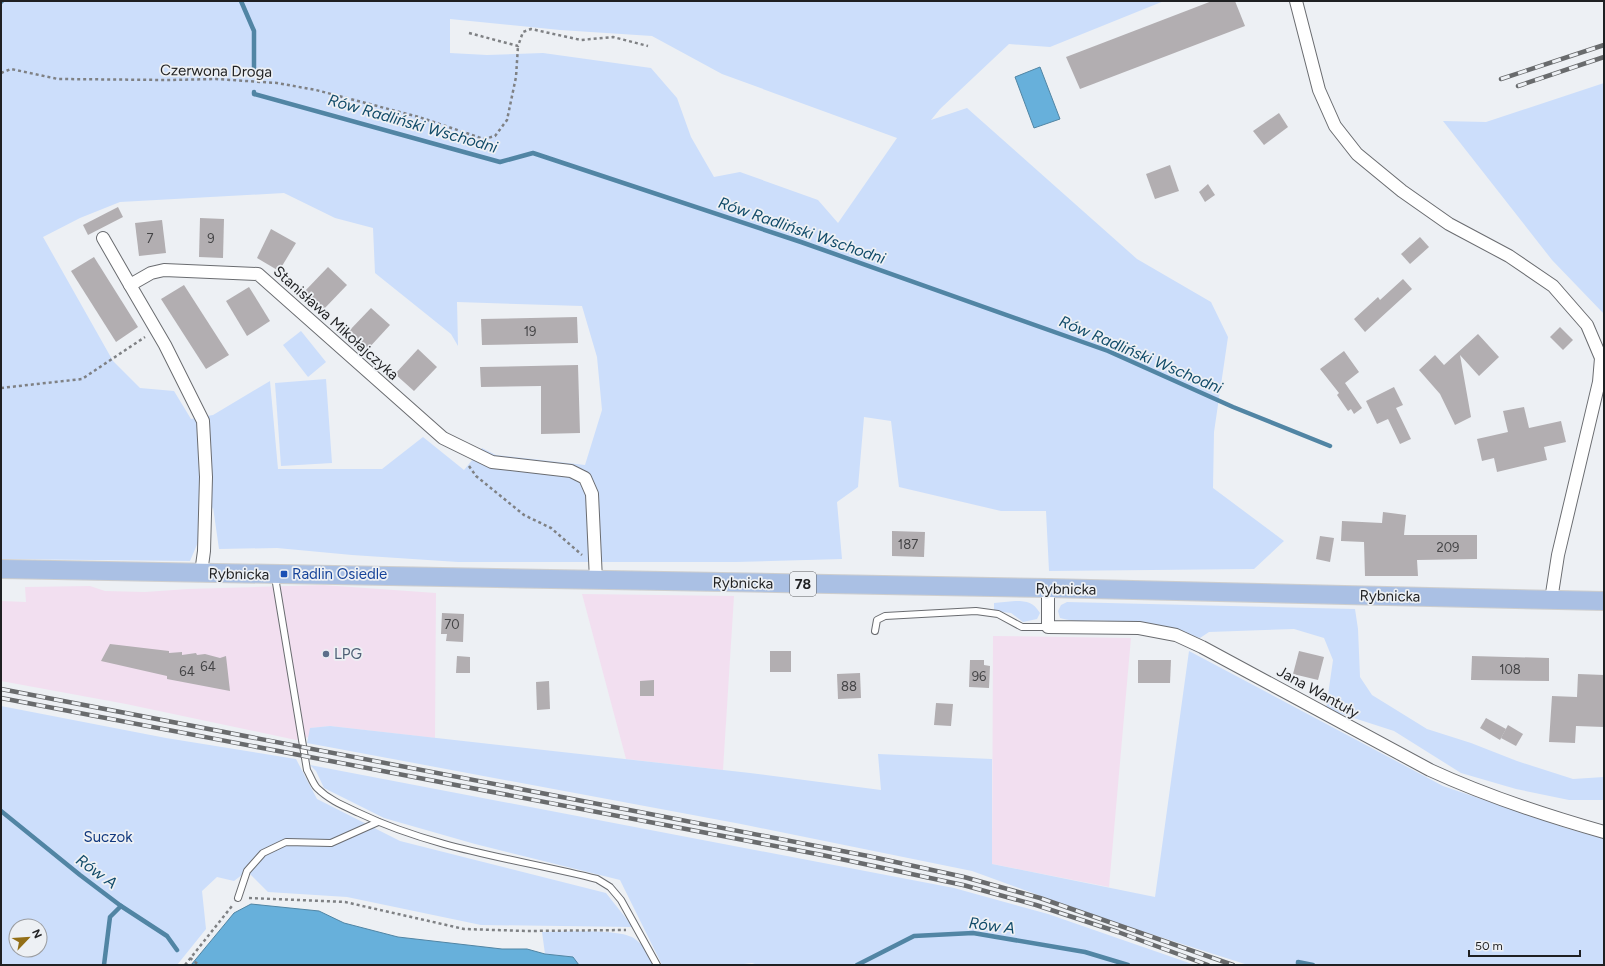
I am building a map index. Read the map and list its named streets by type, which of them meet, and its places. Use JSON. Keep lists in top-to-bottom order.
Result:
{
  "streets": {
    "main road": ["Rybnicka", "78"],
    "street": ["Stanisława Mikołajczyka", "Jana Wantuły"],
    "path": ["Czerwona Droga"]
  },
  "crossings": [
    ["Stanisława Mikołajczyka", "Rybnicka"]
  ],
  "water": ["Rów Radliński Wschodni", "Rów A"],
  "parks": ["Suczok"],
  "places": {
    "transit": ["Radlin Osiedle"],
    "other": ["LPG"]
  },
  "house_numbers": [
    "7",
    "9",
    "19",
    "187",
    "209",
    "70",
    "64",
    "108",
    "64",
    "96",
    "88"
  ],
  "scale_bar": "50 m",
  "north": "top right"
}
